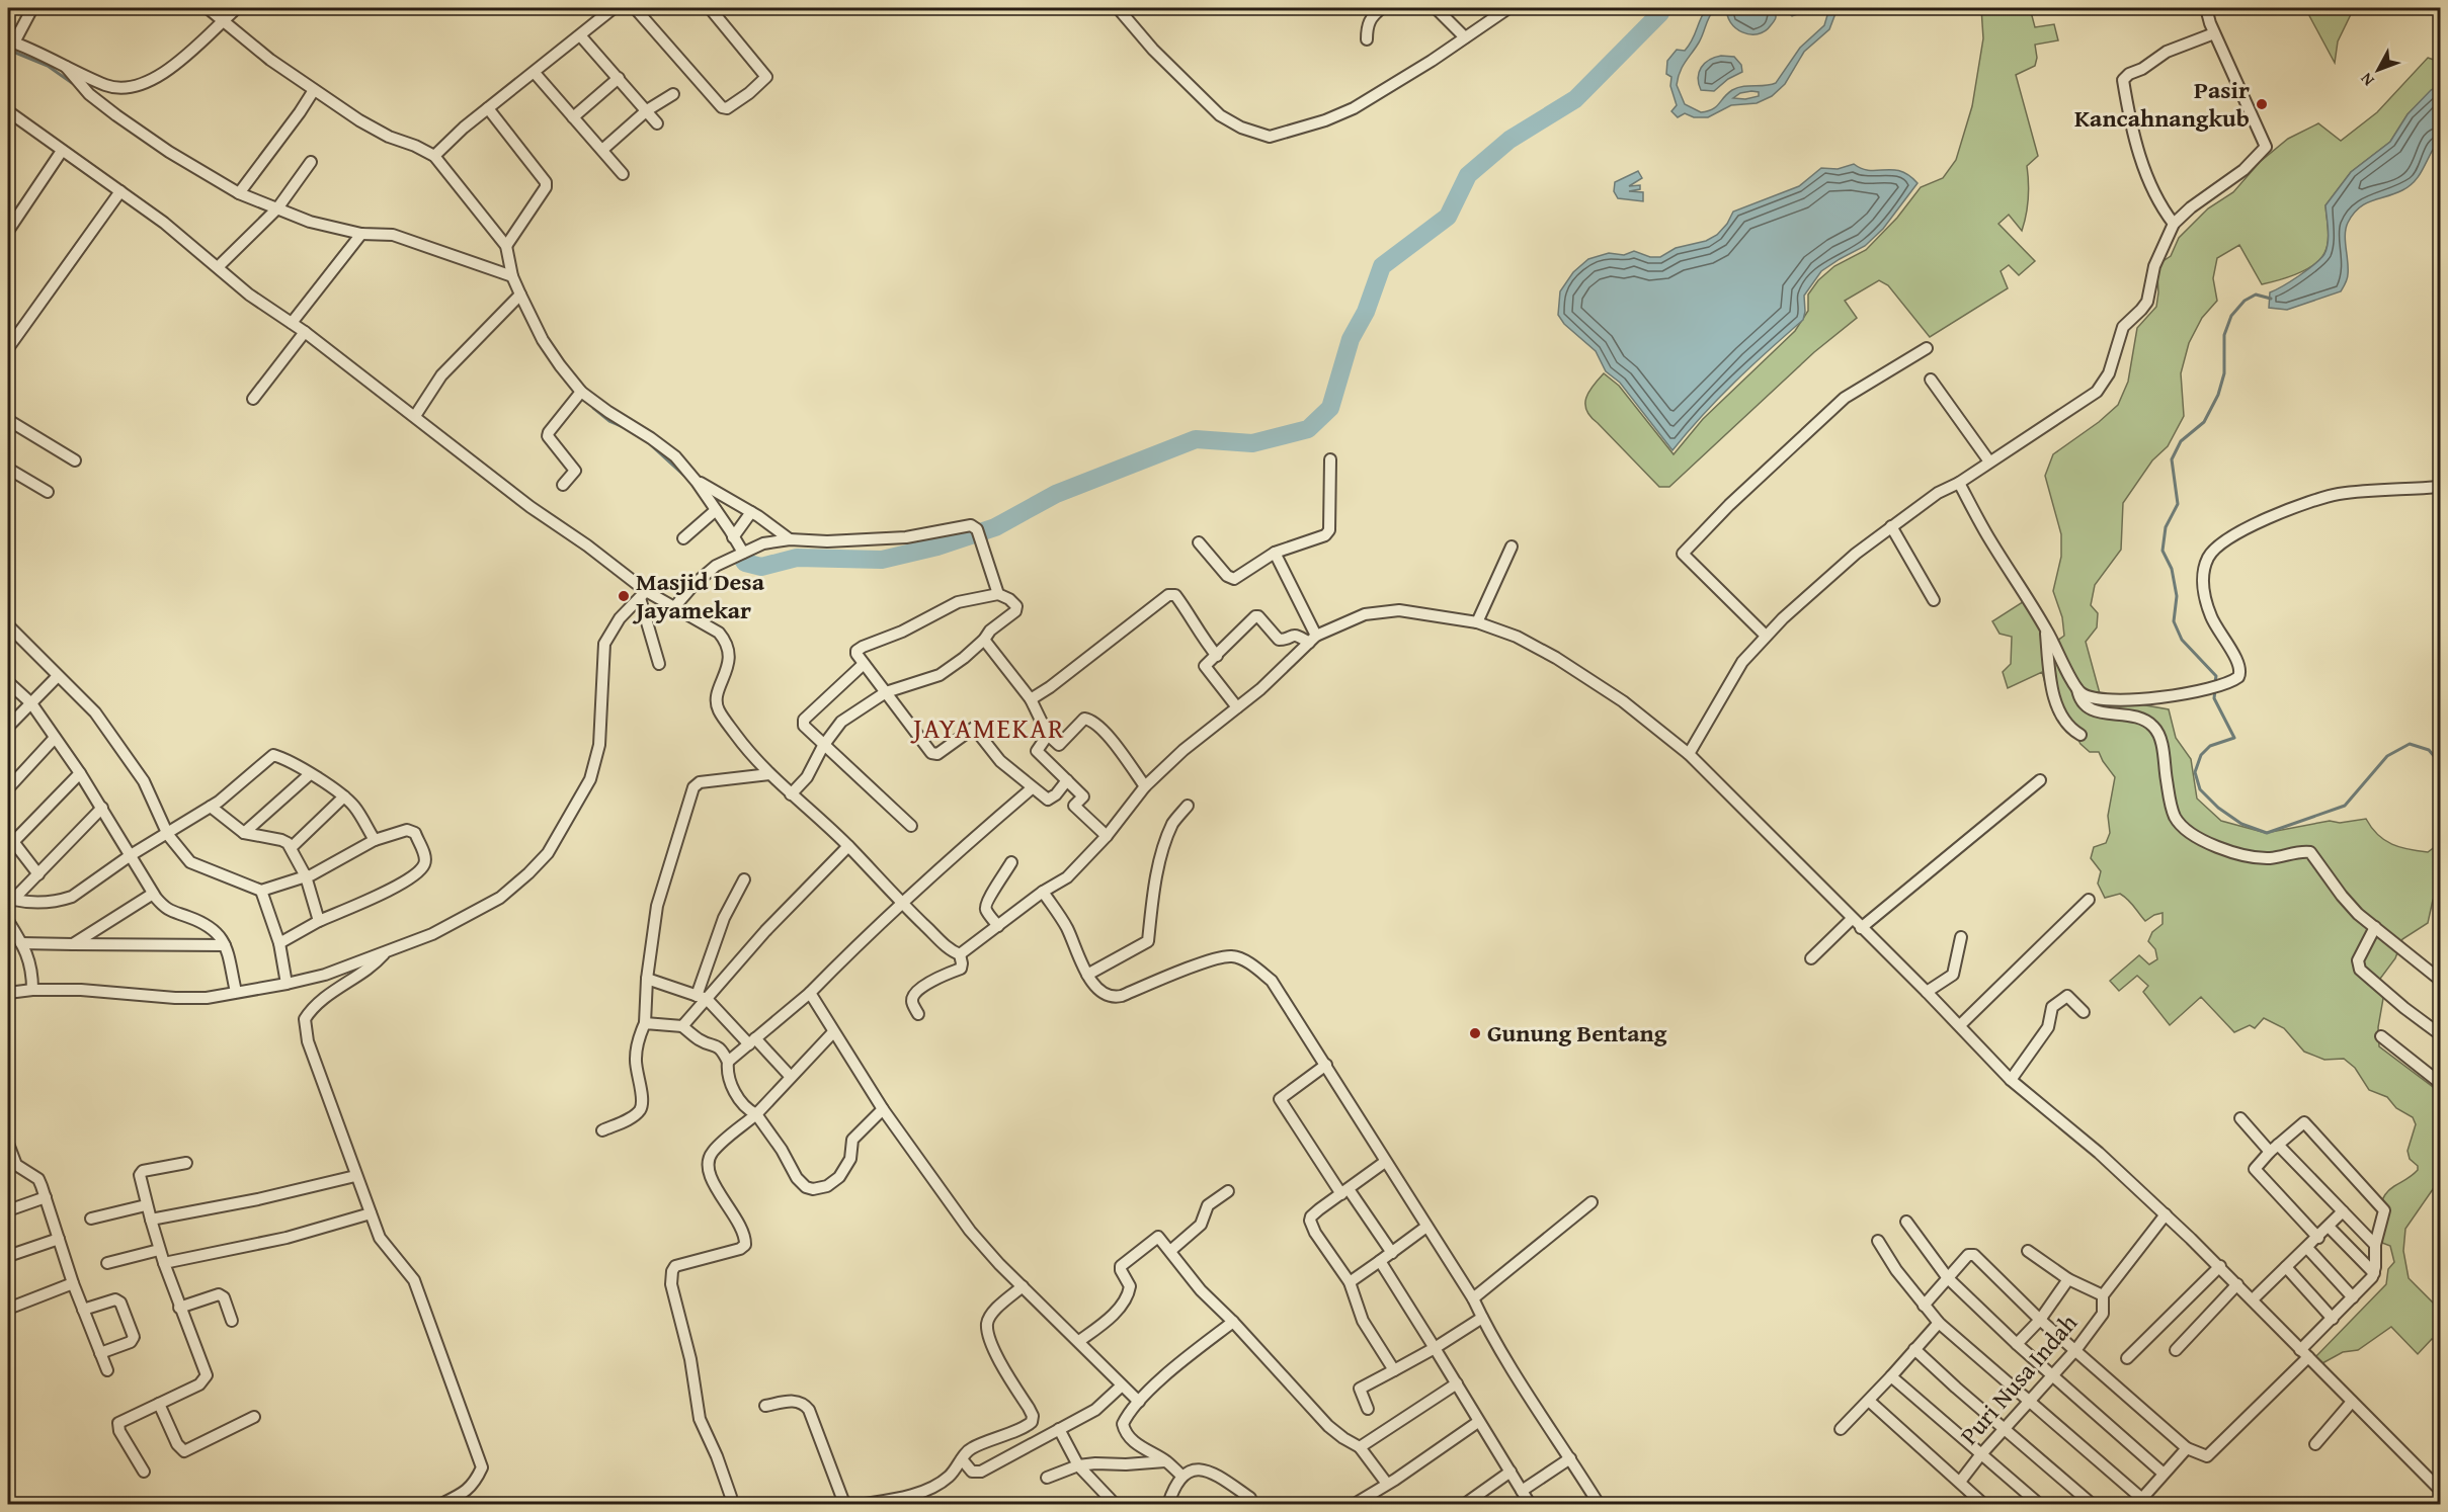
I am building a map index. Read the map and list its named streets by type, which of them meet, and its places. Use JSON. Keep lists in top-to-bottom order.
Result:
{
  "streets": {
    "street": ["Puri Nusa Indah"]
  },
  "districts": ["JAYAMEKAR"],
  "places": ["Pasir Kancahnangkub", "Masjid Desa Jayamekar", "Gunung Bentang"],
  "north": "bottom left"
}
